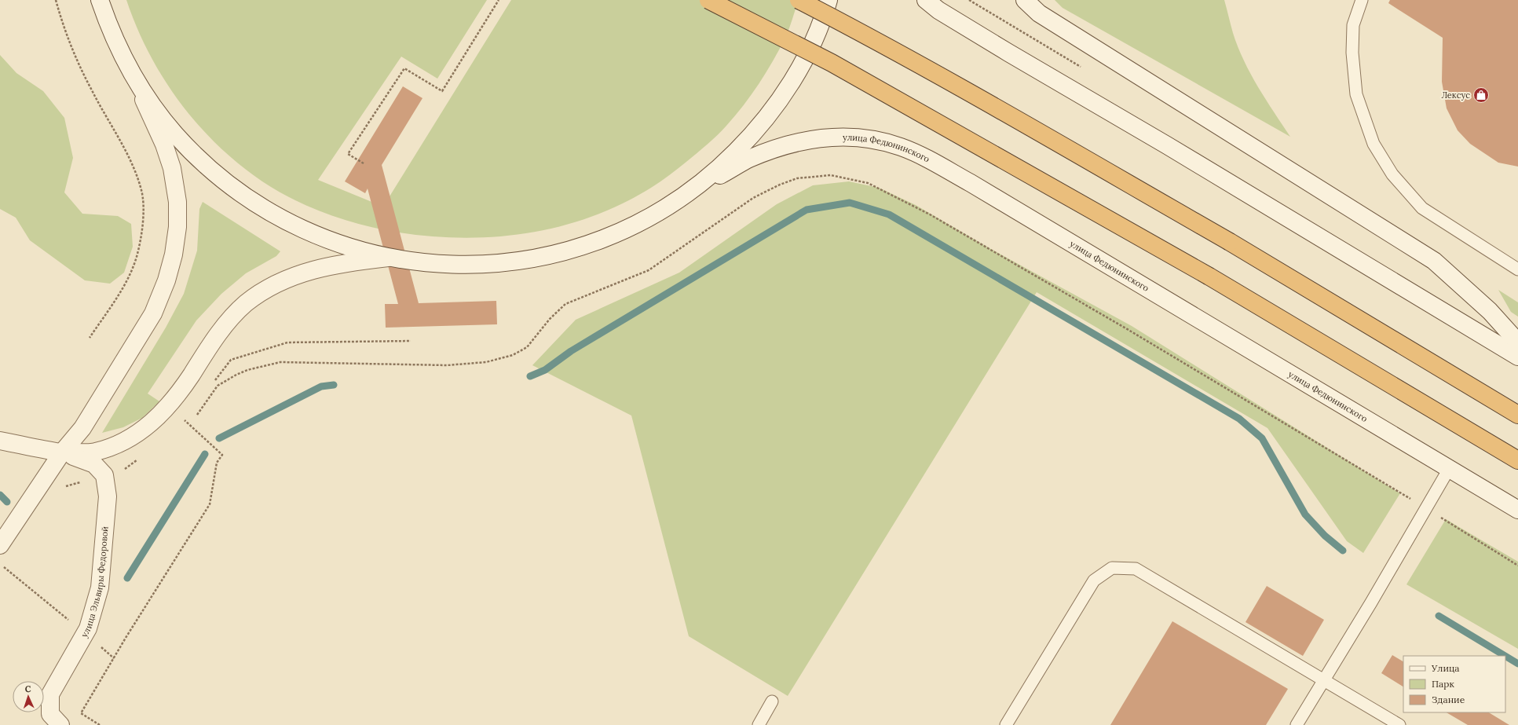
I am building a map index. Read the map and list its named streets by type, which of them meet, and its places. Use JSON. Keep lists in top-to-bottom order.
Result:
{
  "streets": {
    "main road": ["улица Федюнинского", "улица Эльвиры Федоровой"]
  },
  "places": {
    "shop": ["Лексус"]
  },
  "legend": ["Улица", "Парк", "Здание"],
  "north": "top"
}
